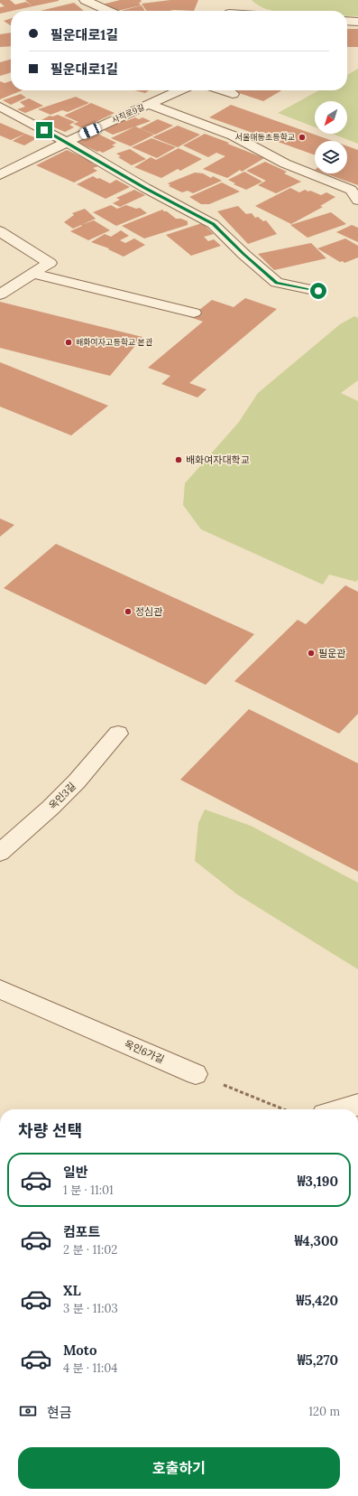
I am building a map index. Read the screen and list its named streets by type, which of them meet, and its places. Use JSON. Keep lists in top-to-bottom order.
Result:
{
  "streets": {
    "street": ["사직로9길", "옥인3길", "옥인6가길"]
  },
  "places": [
    "서울매동초등학교",
    "배화여자고등학교 본관",
    "배화여자대학교",
    "정심관",
    "필운관"
  ],
  "north": "bottom left",
  "page": {
    "banner": ["필운대로1길", "필운대로1길"],
    "heading": "차량 선택",
    "list": [
      {
        "name": "일반",
        "note": "1 분 · 11:01",
        "value": "₩3,190"
      },
      {
        "name": "컴포트",
        "note": "2 분 · 11:02",
        "value": "₩4,300"
      },
      {
        "name": "XL",
        "note": "3 분 · 11:03",
        "value": "₩5,420"
      },
      {
        "name": "Moto",
        "note": "4 분 · 11:04",
        "value": "₩5,270"
      }
    ],
    "pay": ["현금", "120 m"],
    "buttons": "호출하기"
  }
}
